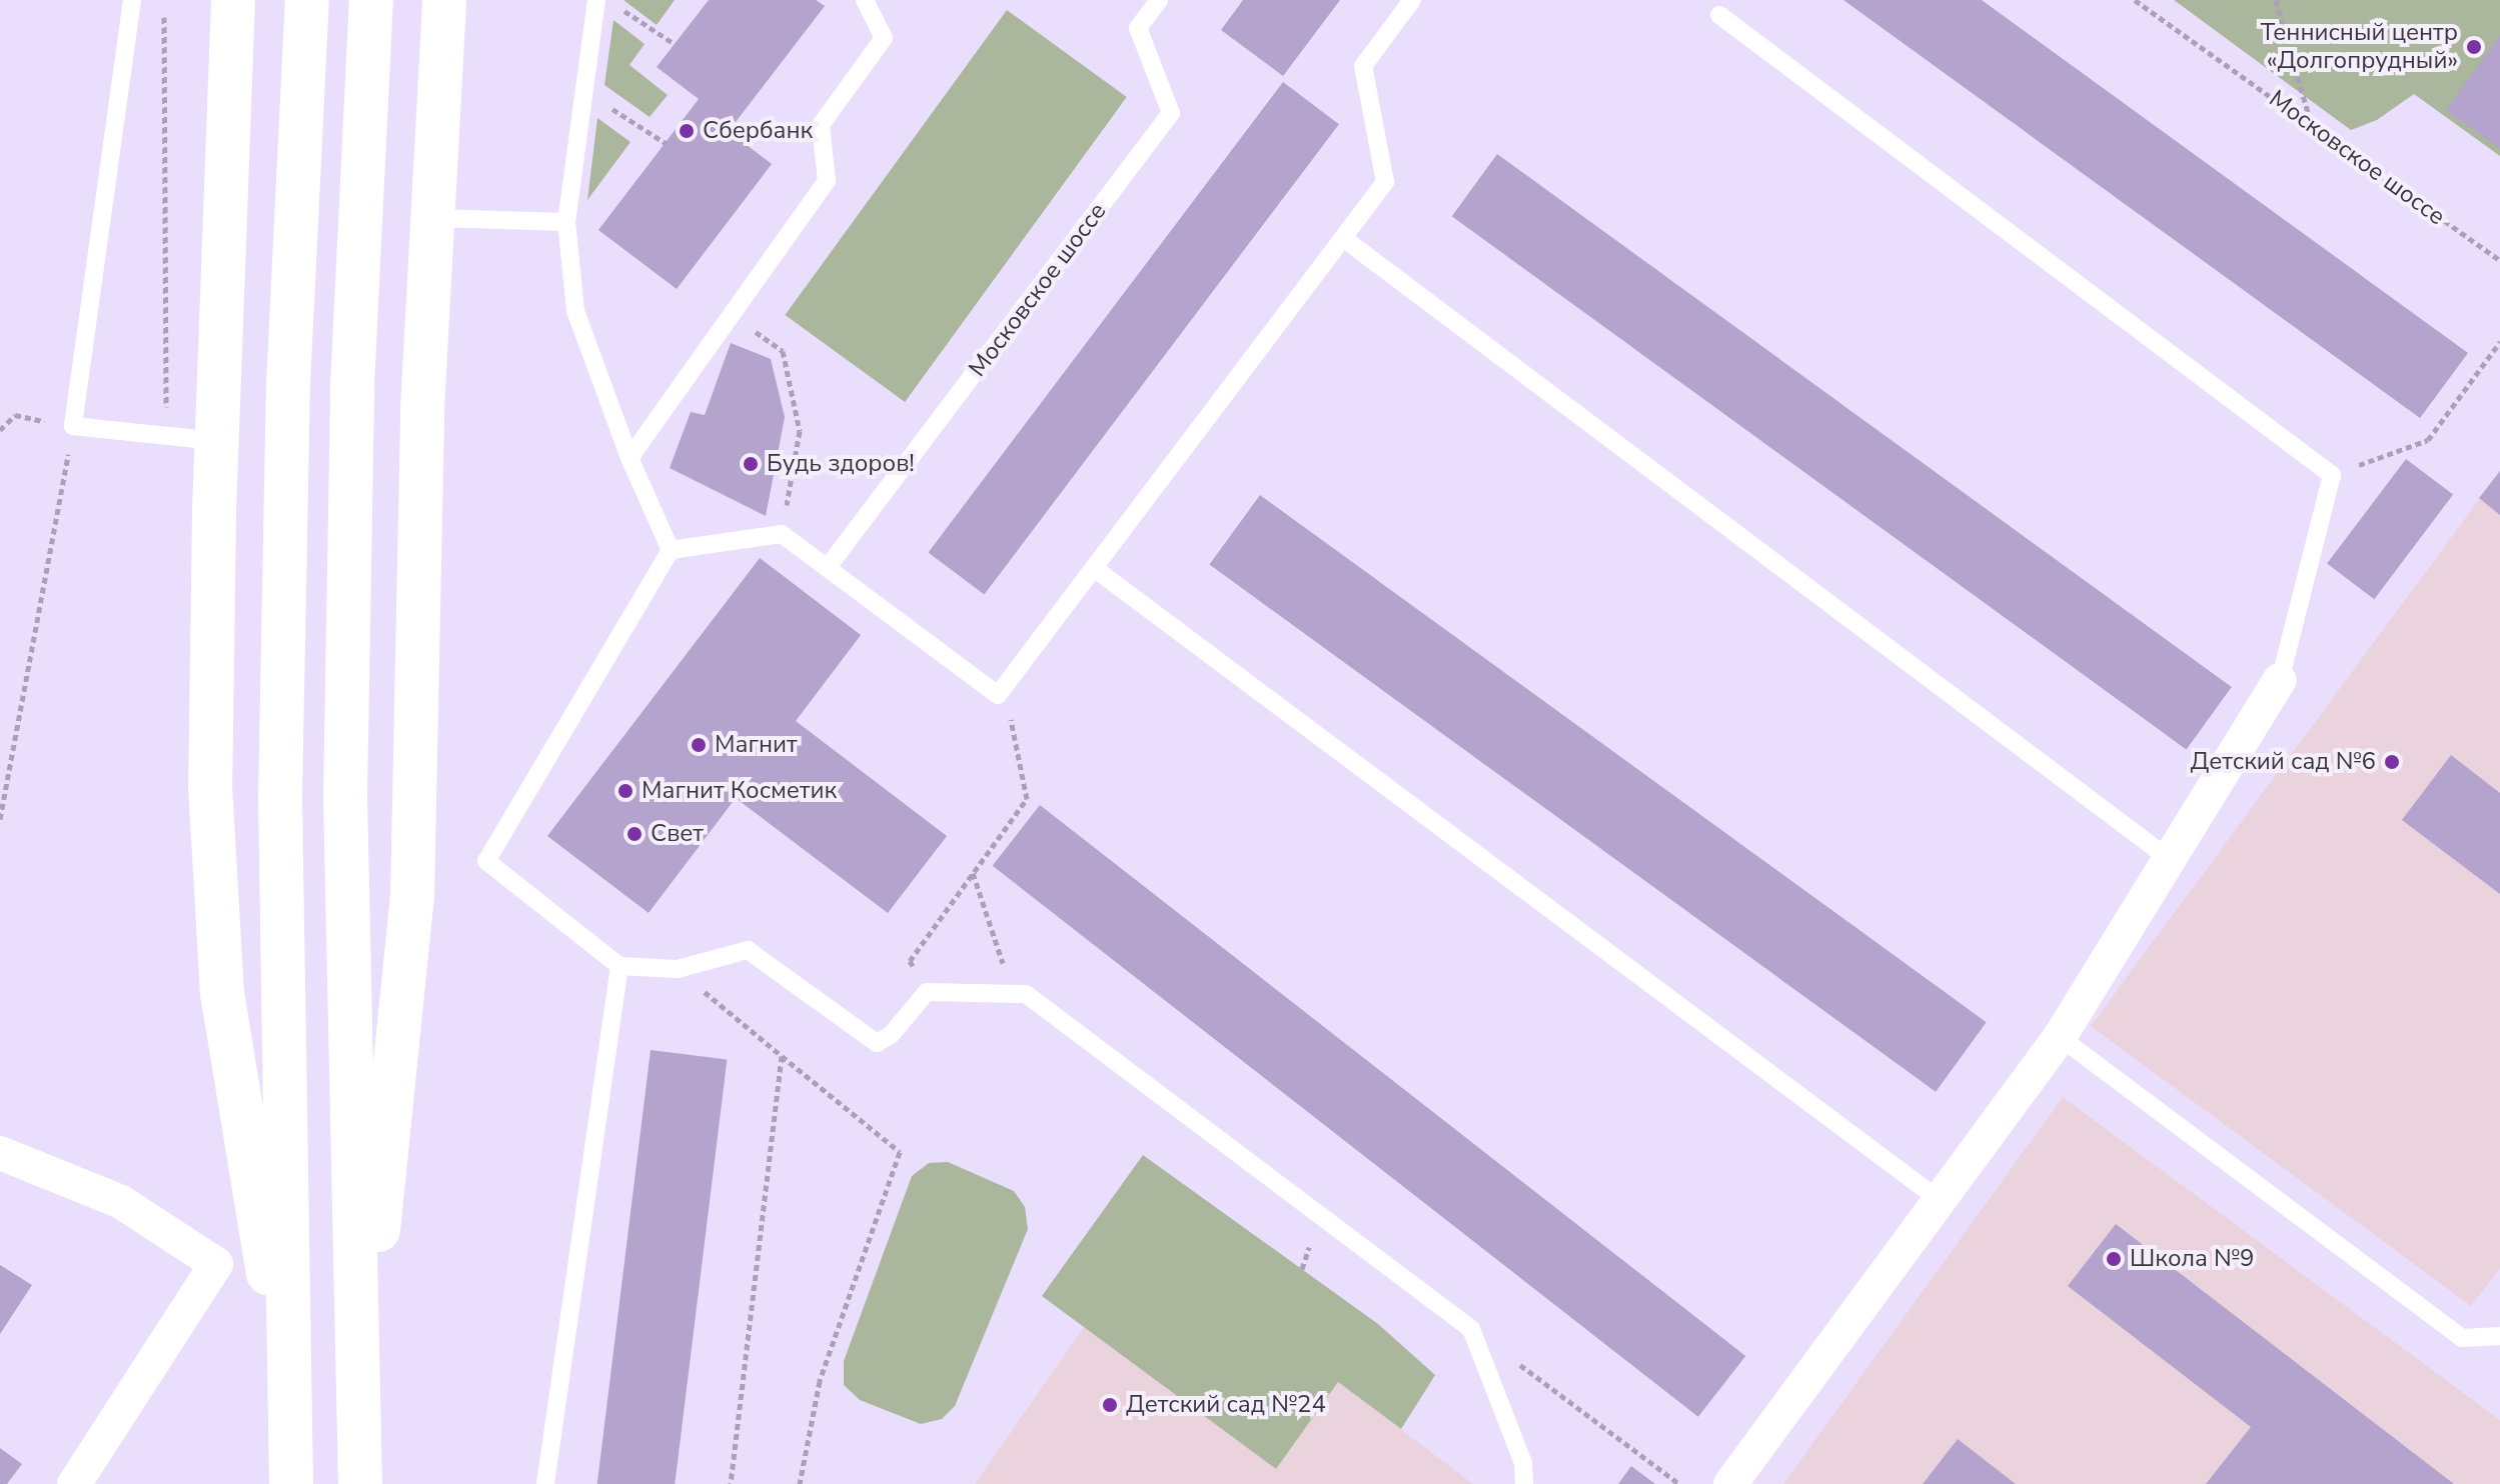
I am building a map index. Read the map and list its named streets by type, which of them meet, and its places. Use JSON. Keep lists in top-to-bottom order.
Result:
{
  "streets": {
    "lane": ["Московское шоссе"]
  },
  "places": [
    "Теннисный центр «Долгопрудный»",
    "Сбербанк",
    "Будь здоров!",
    "Магнит",
    "Детский сад №6",
    "Магнит Косметик",
    "Свет",
    "Школа №9",
    "Детский сад №24"
  ]
}
